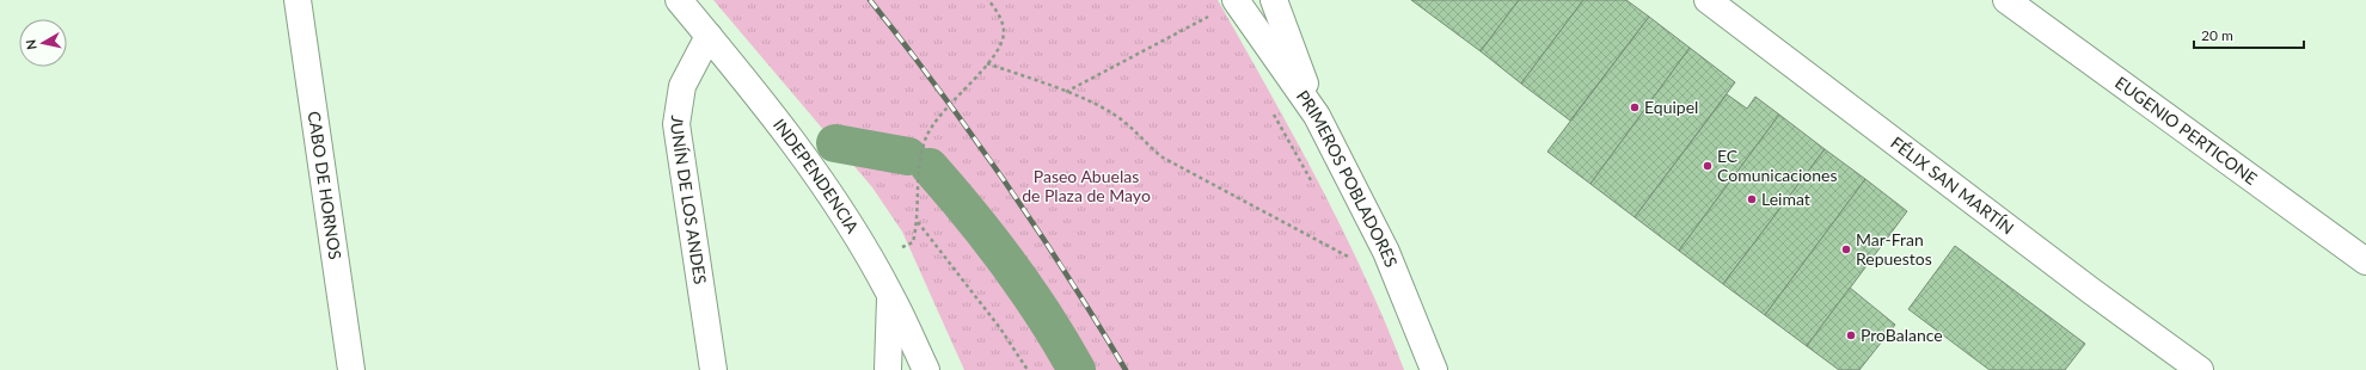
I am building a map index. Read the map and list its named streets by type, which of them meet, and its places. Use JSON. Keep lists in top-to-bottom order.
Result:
{
  "streets": {
    "main road": [
      "EUGENIO PERTICONE",
      "INDEPENDENCIA",
      "PRIMEROS POBLADORES",
      "CABO DE HORNOS",
      "FÉLIX SAN MARTÍN",
      "JUNÍN DE LOS ANDES"
    ]
  },
  "crossings": [
    ["INDEPENDENCIA", "JUNÍN DE LOS ANDES"]
  ],
  "parks": ["Paseo Abuelas de Plaza de Mayo"],
  "places": [
    "Equipel",
    "EC Comunicaciones",
    "Leimat",
    "Mar-Fran Repuestos",
    "ProBalance"
  ],
  "scale_bar": "20 m",
  "north": "left"
}
